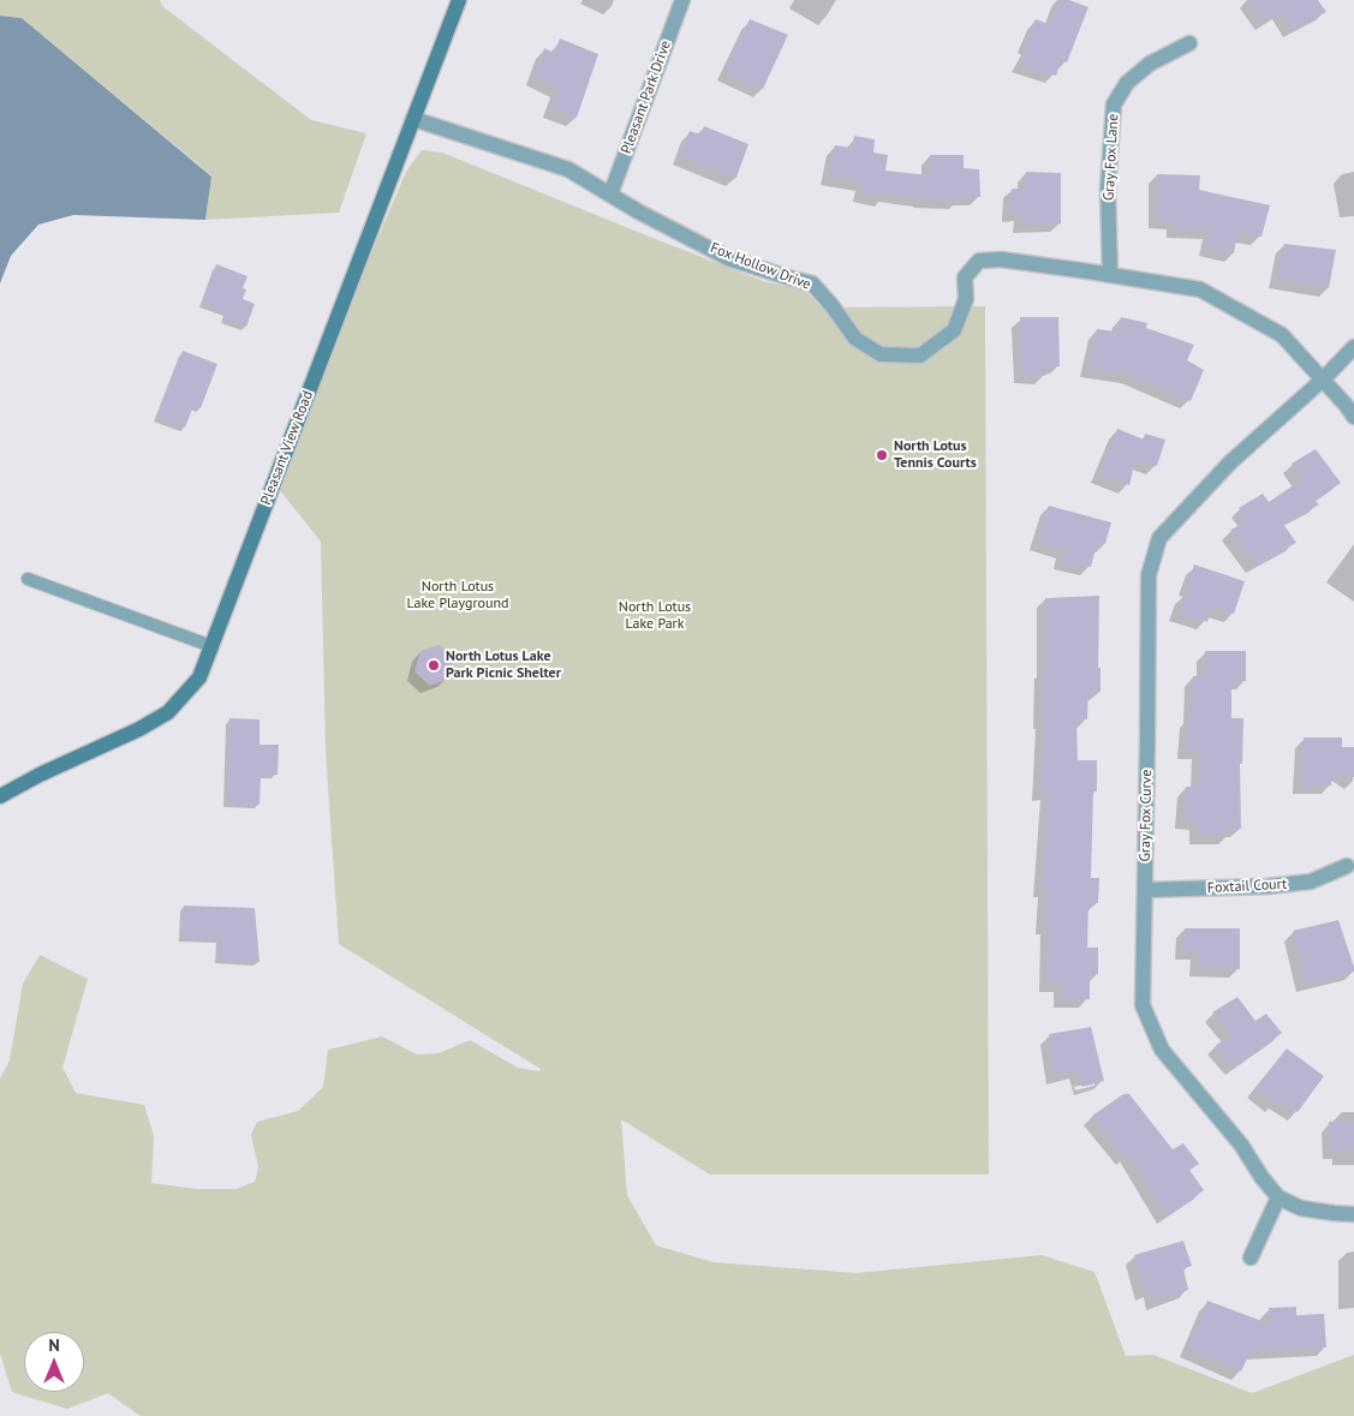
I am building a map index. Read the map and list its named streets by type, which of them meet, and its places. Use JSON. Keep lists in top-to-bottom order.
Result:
{
  "streets": {
    "street": [
      "Pleasant Park Drive",
      "Gray Fox Lane",
      "Fox Hollow Drive",
      "Pleasant View Road",
      "Gray Fox Curve",
      "Foxtail Court"
    ]
  },
  "crossings": [
    ["Pleasant Park Drive", "Fox Hollow Drive"],
    ["Gray Fox Lane", "Fox Hollow Drive"],
    ["Fox Hollow Drive", "Pleasant View Road"],
    ["Fox Hollow Drive", "Gray Fox Curve"],
    ["Gray Fox Curve", "Foxtail Court"]
  ],
  "parks": ["North Lotus Lake Playground", "North Lotus Lake Park"],
  "places": ["North Lotus Tennis Courts", "North Lotus Lake Park Picnic Shelter"],
  "north": "top"
}
